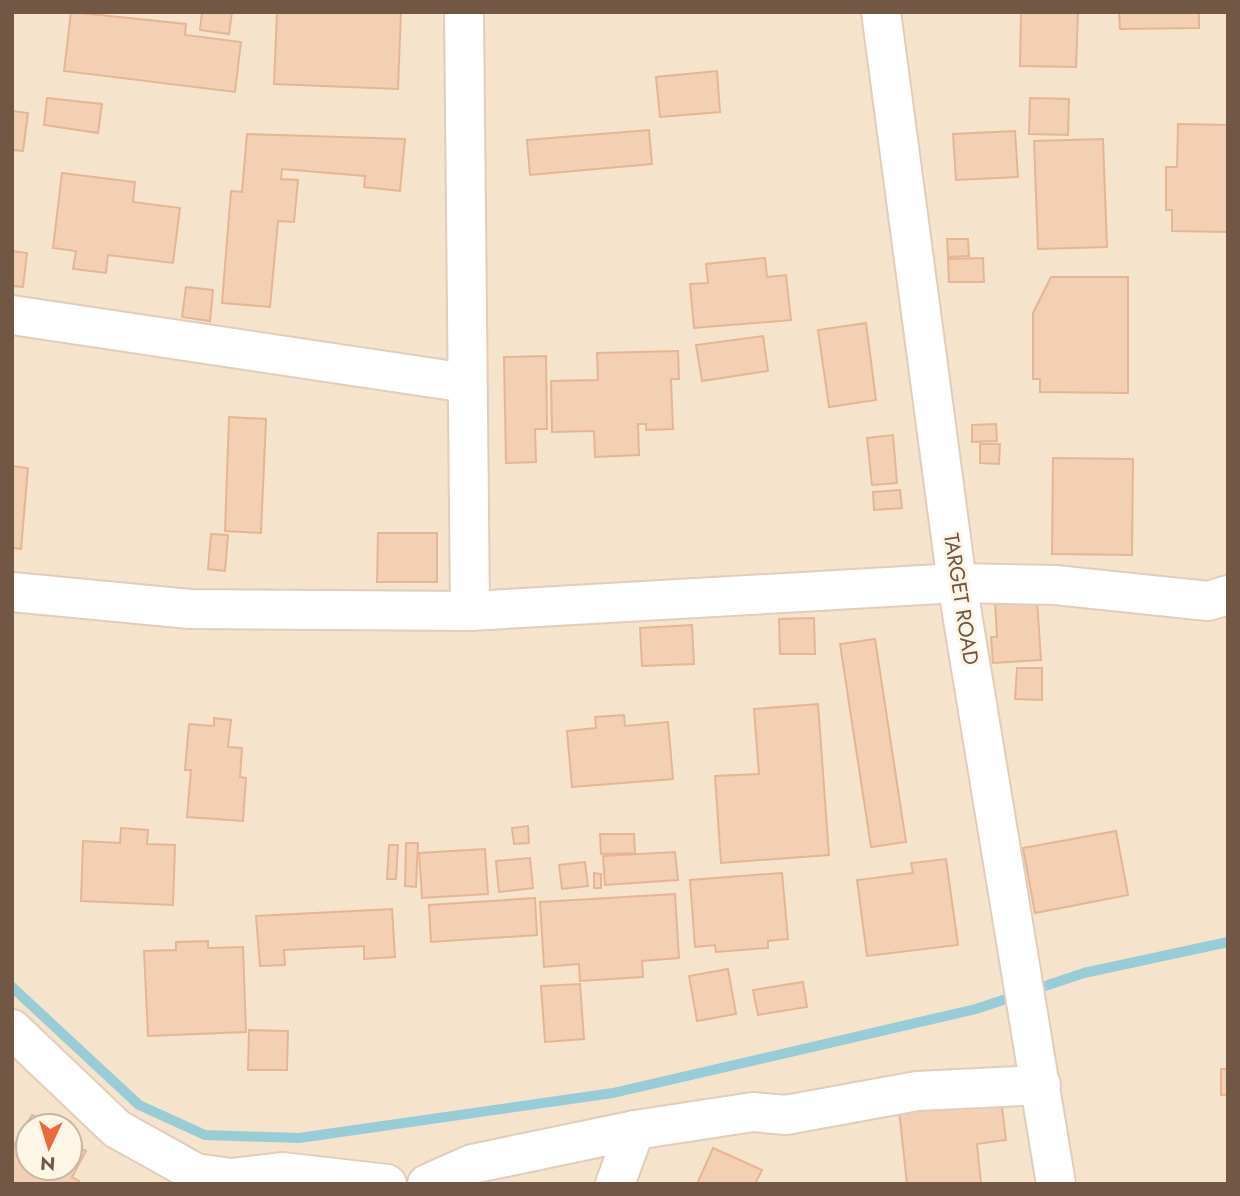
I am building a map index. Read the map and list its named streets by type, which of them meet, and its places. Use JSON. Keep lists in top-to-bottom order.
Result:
{
  "streets": {
    "street": ["TARGET ROAD"]
  },
  "north": "bottom"
}
